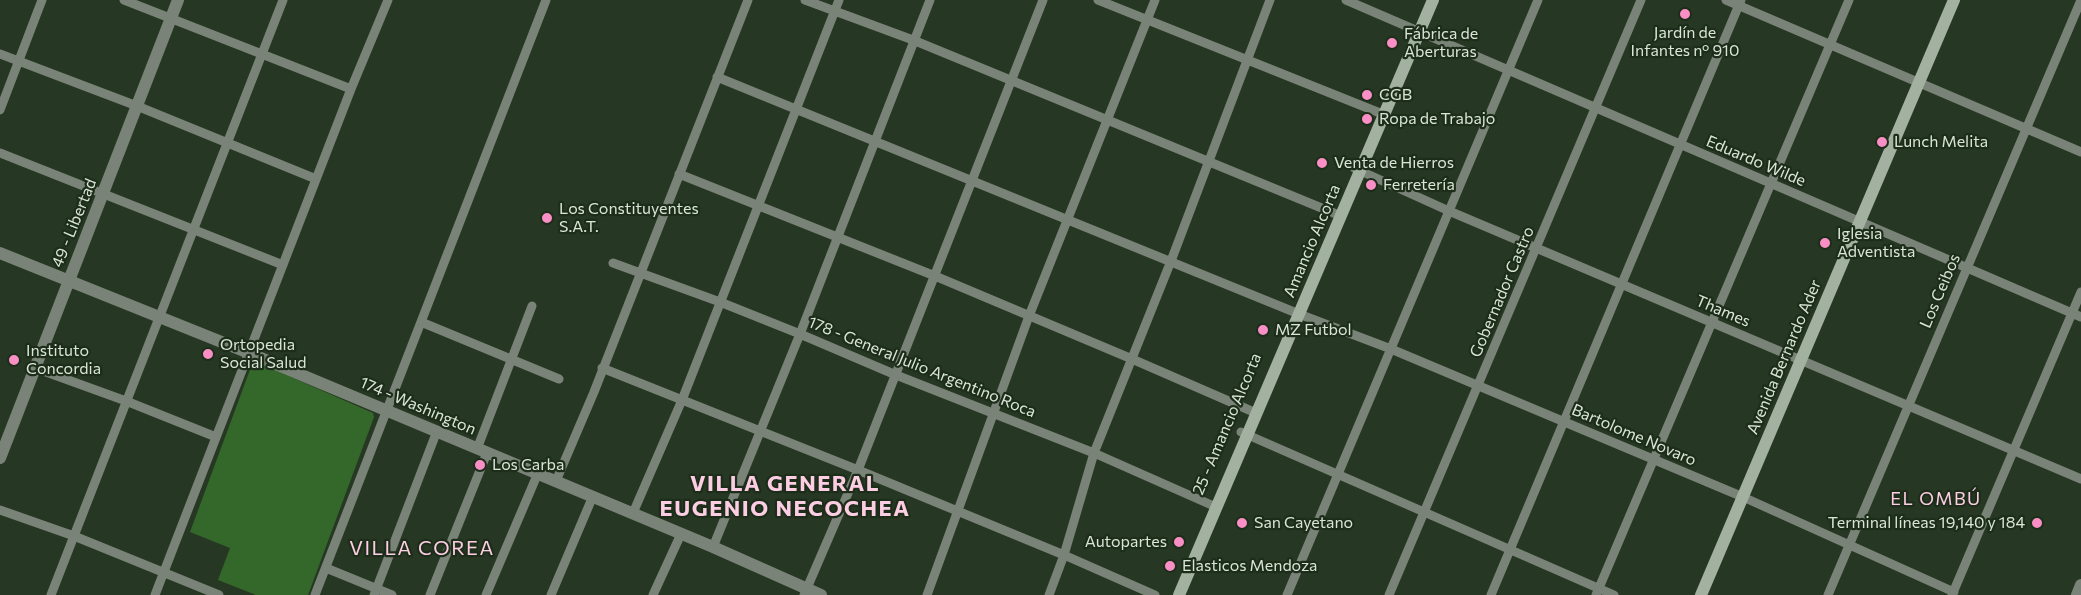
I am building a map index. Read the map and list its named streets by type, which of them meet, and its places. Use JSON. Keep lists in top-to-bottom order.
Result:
{
  "streets": {
    "main road": ["Avenida Bernardo Ader", "25 - Amancio Alcorta"],
    "street": [
      "Eduardo Wilde",
      "49 - Libertad",
      "Los Ceibos",
      "Gobernador Castro",
      "Thames",
      "178 - General Julio Argentino Roca",
      "174 - Washington",
      "Bartolome Novaro"
    ]
  },
  "crossings": [
    ["Eduardo Wilde", "Los Ceibos"],
    ["Eduardo Wilde", "Gobernador Castro"],
    ["Eduardo Wilde", "Avenida Bernardo Ader"],
    ["Eduardo Wilde", "25 - Amancio Alcorta"],
    ["49 - Libertad", "174 - Washington"],
    ["Los Ceibos", "Thames"],
    ["Los Ceibos", "Bartolome Novaro"],
    ["Gobernador Castro", "Thames"],
    ["Gobernador Castro", "Bartolome Novaro"],
    ["Thames", "Avenida Bernardo Ader"],
    ["Thames", "25 - Amancio Alcorta"],
    ["Avenida Bernardo Ader", "Bartolome Novaro"],
    ["178 - General Julio Argentino Roca", "25 - Amancio Alcorta"],
    ["25 - Amancio Alcorta", "Bartolome Novaro"]
  ],
  "districts": ["VILLA GENERAL EUGENIO NECOCHEA", "EL OMBÚ", "VILLA COREA"],
  "places": [
    "Jardín de Infantes nº 910",
    "Fábrica de Aberturas",
    "CGB",
    "Ropa de Trabajo",
    "Lunch Melita",
    "Venta de Hierros",
    "Ferretería",
    "Los Constituyentes S.A.T.",
    "Iglesia Adventista",
    "MZ Futbol",
    "Ortopedia Social Salud",
    "Instituto Concordia",
    "Los Carba",
    "San Cayetano",
    "Terminal líneas 19,140 y 184",
    "Autopartes",
    "Elasticos Mendoza"
  ]
}
